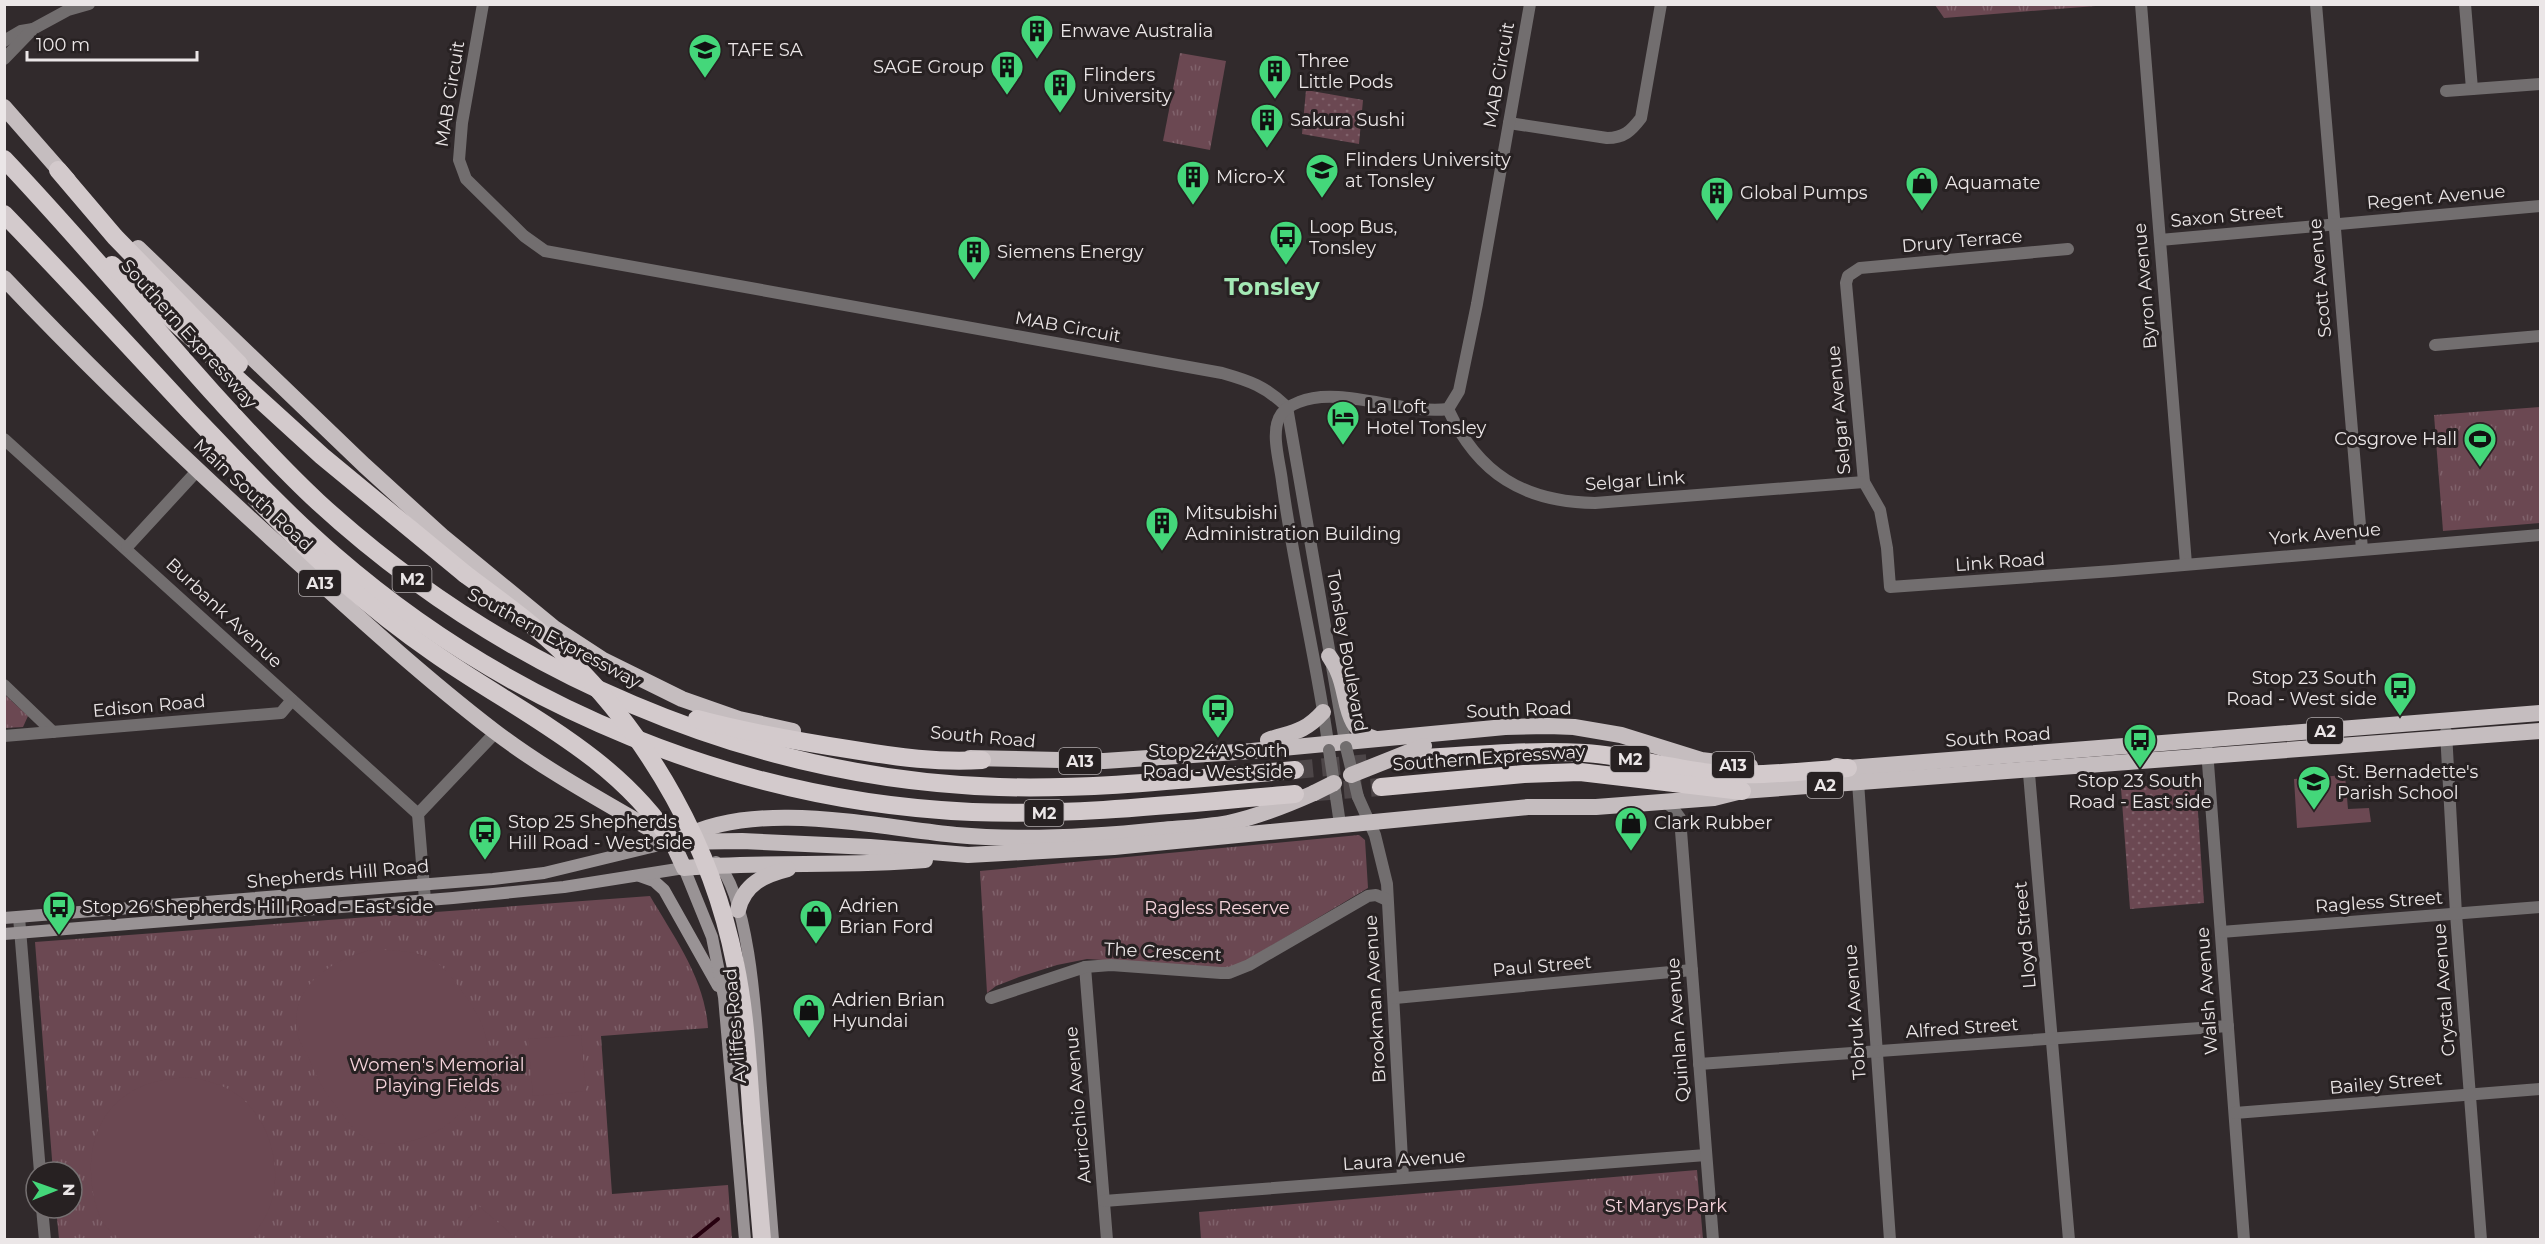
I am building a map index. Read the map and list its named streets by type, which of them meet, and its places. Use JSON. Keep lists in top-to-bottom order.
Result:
{
  "streets": {
    "highway": [
      "Southern Expressway",
      "Main South Road",
      "M2",
      "A13",
      "South Road",
      "A2",
      "Ayliffes Road"
    ],
    "main road": ["Shepherds Hill Road"],
    "street": [
      "MAB Circuit",
      "Regent Avenue",
      "Saxon Street",
      "Drury Terrace",
      "Scott Avenue",
      "Byron Avenue",
      "Selgar Avenue",
      "Selgar Link",
      "York Avenue",
      "Link Road",
      "Burbank Avenue",
      "Tonsley Boulevard",
      "Edison Road",
      "Ragless Street",
      "Lloyd Street",
      "The Crescent",
      "Paul Street",
      "Crystal Avenue",
      "Walsh Avenue",
      "Brookman Avenue",
      "Tobruk Avenue",
      "Alfred Street",
      "Quinlan Avenue",
      "Bailey Street",
      "Auricchio Avenue",
      "Laura Avenue"
    ]
  },
  "crossings": [
    ["MAB Circuit", "Selgar Link"],
    ["MAB Circuit", "Tonsley Boulevard"],
    ["Regent Avenue", "Saxon Street"],
    ["Regent Avenue", "Scott Avenue"],
    ["Saxon Street", "Scott Avenue"],
    ["Saxon Street", "Byron Avenue"],
    ["Drury Terrace", "Selgar Avenue"],
    ["Scott Avenue", "York Avenue"],
    ["Byron Avenue", "York Avenue"],
    ["Southern Expressway", "South Road"],
    ["Southern Expressway", "Tobruk Avenue"],
    ["Selgar Avenue", "Selgar Link"],
    ["Selgar Avenue", "Link Road"],
    ["Main South Road", "South Road"],
    ["Main South Road", "Shepherds Hill Road"],
    ["Main South Road", "Ayliffes Road"],
    ["York Avenue", "Link Road"],
    ["A13", "South Road"],
    ["Burbank Avenue", "Edison Road"],
    ["Tonsley Boulevard", "South Road"],
    ["Tonsley Boulevard", "Brookman Avenue"],
    ["South Road", "Shepherds Hill Road"],
    ["South Road", "Lloyd Street"],
    ["South Road", "Crystal Avenue"],
    ["South Road", "Walsh Avenue"],
    ["South Road", "Brookman Avenue"],
    ["South Road", "Tobruk Avenue"],
    ["South Road", "Ayliffes Road"],
    ["Shepherds Hill Road", "Ayliffes Road"],
    ["Ragless Street", "Crystal Avenue"],
    ["Ragless Street", "Walsh Avenue"],
    ["Lloyd Street", "Alfred Street"],
    ["The Crescent", "Brookman Avenue"],
    ["The Crescent", "Auricchio Avenue"],
    ["Paul Street", "Brookman Avenue"],
    ["Paul Street", "Quinlan Avenue"],
    ["Crystal Avenue", "Bailey Street"],
    ["Walsh Avenue", "Alfred Street"],
    ["Walsh Avenue", "Bailey Street"],
    ["Brookman Avenue", "Laura Avenue"],
    ["Tobruk Avenue", "Alfred Street"],
    ["Alfred Street", "Quinlan Avenue"],
    ["Quinlan Avenue", "Laura Avenue"],
    ["Auricchio Avenue", "Laura Avenue"]
  ],
  "districts": ["Tonsley"],
  "parks": ["Ragless Reserve", "Women's Memorial Playing Fields", "St Marys Park"],
  "places": {
    "building": [
      "Enwave Australia",
      "SAGE Group",
      "Three Little Pods",
      "Flinders University",
      "Sakura Sushi",
      "Micro-X",
      "Global Pumps",
      "Siemens Energy",
      "Mitsubishi Administration Building"
    ],
    "school or university": ["TAFE SA", "Flinders University at Tonsley", "St. Bernadette's Parish School"],
    "shop": [
      "Aquamate",
      "Clark Rubber",
      "Adrien Brian Ford",
      "Adrien Brian Hyundai"
    ],
    "bus stop": [
      "Loop Bus, Tonsley",
      "Stop 23 South Road - West side",
      "Stop 24A South Road - West side",
      "Stop 23 South Road - East side",
      "Stop 25 Shepherds Hill Road - West side",
      "Stop 26 Shepherds Hill Road - East side"
    ],
    "hotel": ["La Loft Hotel Tonsley"],
    "sports": ["Cosgrove Hall"]
  },
  "scale_bar": "100 m",
  "north": "right"
}
